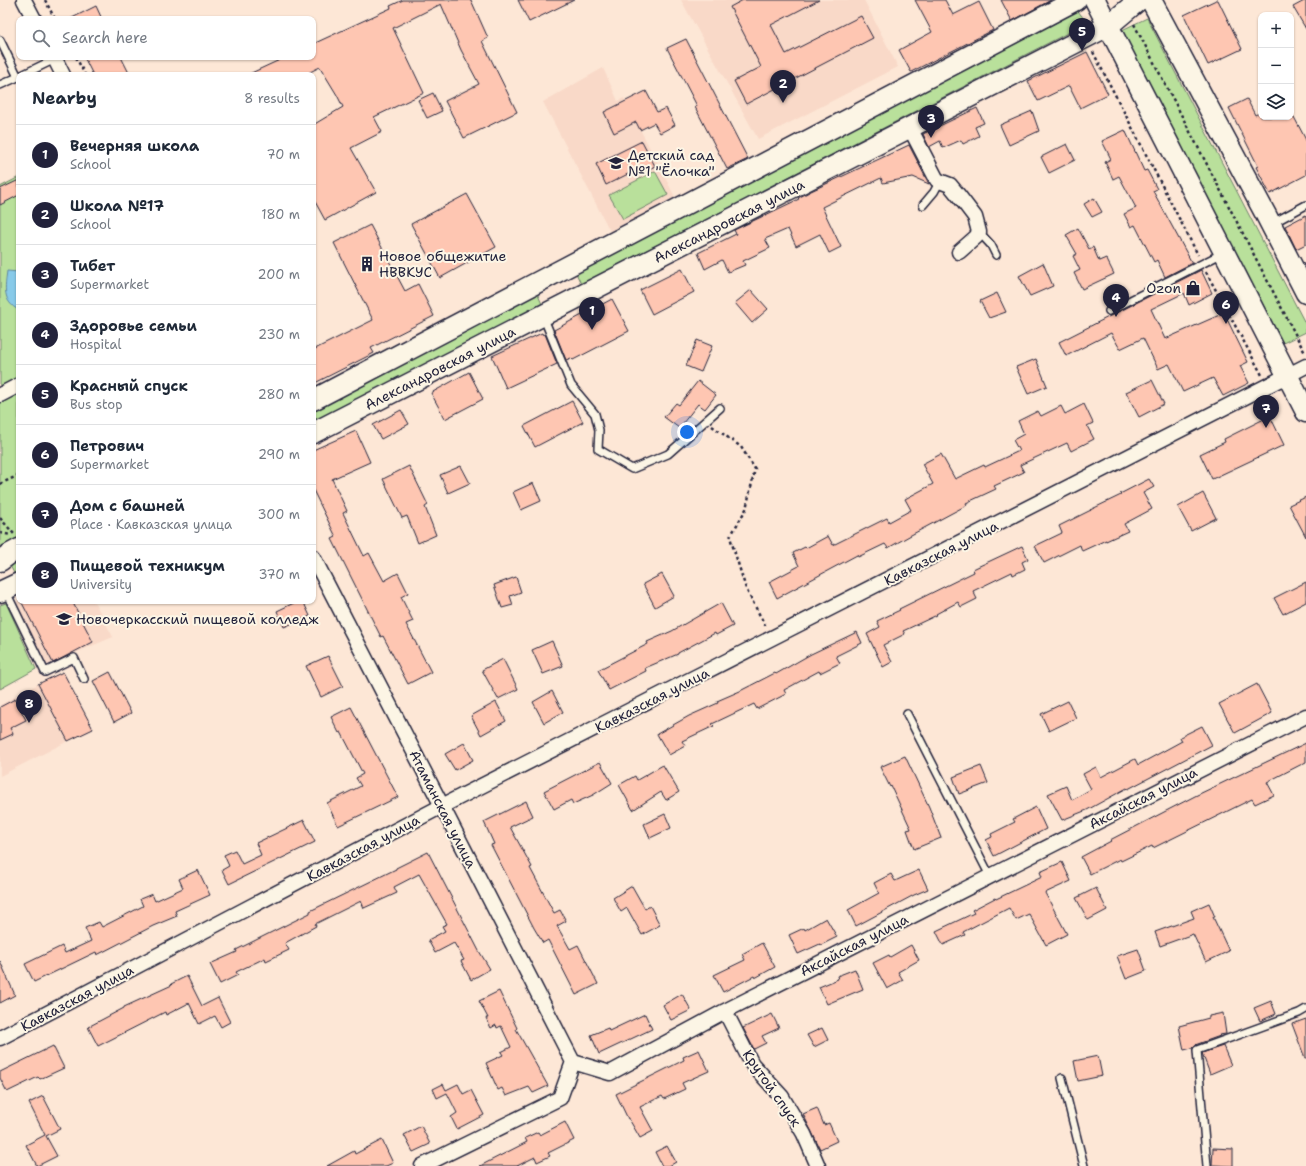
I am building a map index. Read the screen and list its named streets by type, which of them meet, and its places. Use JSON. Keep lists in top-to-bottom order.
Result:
{
  "streets": {
    "street": [
      "Александровская улица",
      "Кавказская улица",
      "Аксайская улица",
      "Атаманская улица",
      "Крутой спуск"
    ]
  },
  "crossings": [
    ["Кавказская улица", "Атаманская улица"],
    ["Аксайская улица", "Атаманская улица"],
    ["Аксайская улица", "Крутой спуск"]
  ],
  "places": {
    "school or university": ["Детский сад №1 \"Ёлочка\"", "Новочеркасский пищевой колледж"],
    "building": ["Новое общежитие НВВКУС"],
    "shop": ["Ozon"]
  },
  "page": {
    "map_buttons": ["+", "−"],
    "search": "Search here",
    "pins": [
      "5",
      "2",
      "3",
      "4",
      "6",
      "1",
      "7",
      "8"
    ],
    "heading": ["Nearby", "8 results"],
    "list": [
      {
        "mark": "1",
        "name": "Вечерняя школа",
        "note": "School",
        "value": "70 m"
      },
      {
        "mark": "2",
        "name": "Школа №17",
        "note": "School",
        "value": "180 m"
      },
      {
        "mark": "3",
        "name": "Тибет",
        "note": "Supermarket",
        "value": "200 m"
      },
      {
        "mark": "4",
        "name": "Здоровье семьи",
        "note": "Hospital",
        "value": "230 m"
      },
      {
        "mark": "5",
        "name": "Красный спуск",
        "note": "Bus stop",
        "value": "280 m"
      },
      {
        "mark": "6",
        "name": "Петрович",
        "note": "Supermarket",
        "value": "290 m"
      },
      {
        "mark": "7",
        "name": "Дом с башней",
        "note": "Place · Кавказская улица",
        "value": "300 m"
      },
      {
        "mark": "8",
        "name": "Пищевой техникум",
        "note": "University",
        "value": "370 m"
      }
    ]
  }
}
